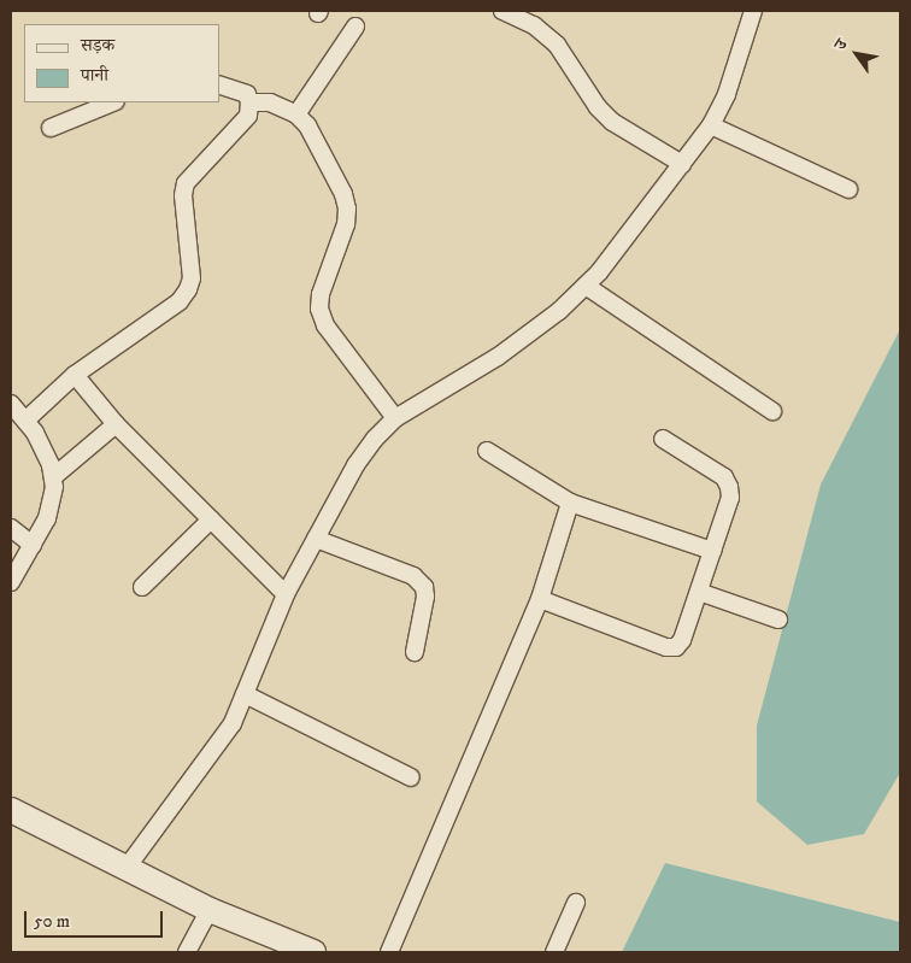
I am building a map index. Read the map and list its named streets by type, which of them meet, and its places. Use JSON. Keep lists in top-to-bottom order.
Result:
{
  "legend": ["सड़क", "पानी"],
  "scale_bar": "50 m",
  "north": "top left"
}
